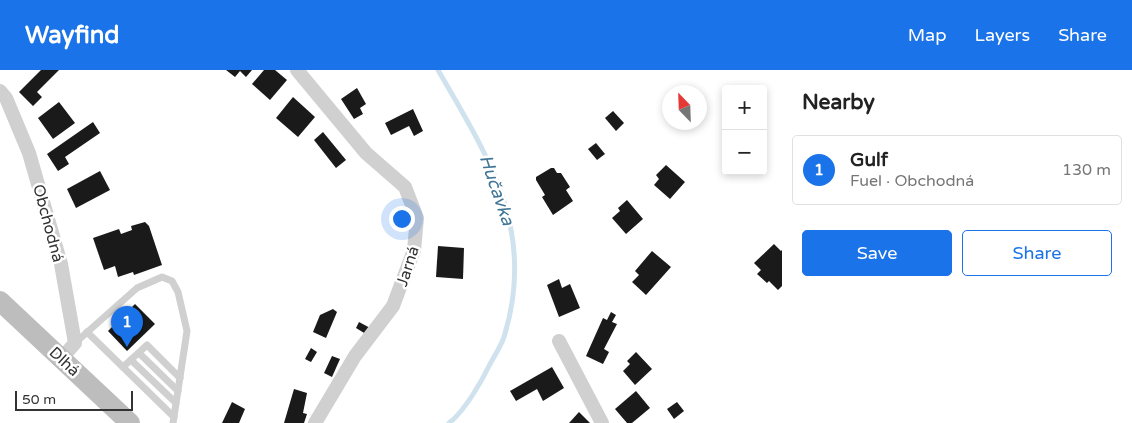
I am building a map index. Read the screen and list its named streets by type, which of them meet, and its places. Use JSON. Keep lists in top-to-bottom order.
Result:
{
  "streets": {
    "street": ["Obchodná", "Jarná", "Dlhá"]
  },
  "crossings": [
    ["Obchodná", "Dlhá"]
  ],
  "water": ["Hučavka"],
  "scale_bar": "50 m",
  "north": "top left",
  "page": {
    "header": "Wayfind",
    "nav": ["Map", "Layers", "Share"],
    "heading": "Nearby",
    "map_buttons": ["+", "−"],
    "list": [
      {
        "mark": "1",
        "name": "Gulf",
        "note": "Fuel · Obchodná",
        "value": "130 m"
      }
    ],
    "buttons": ["Save", "Share"],
    "pins": "1",
    "scale": "50 m"
  }
}
